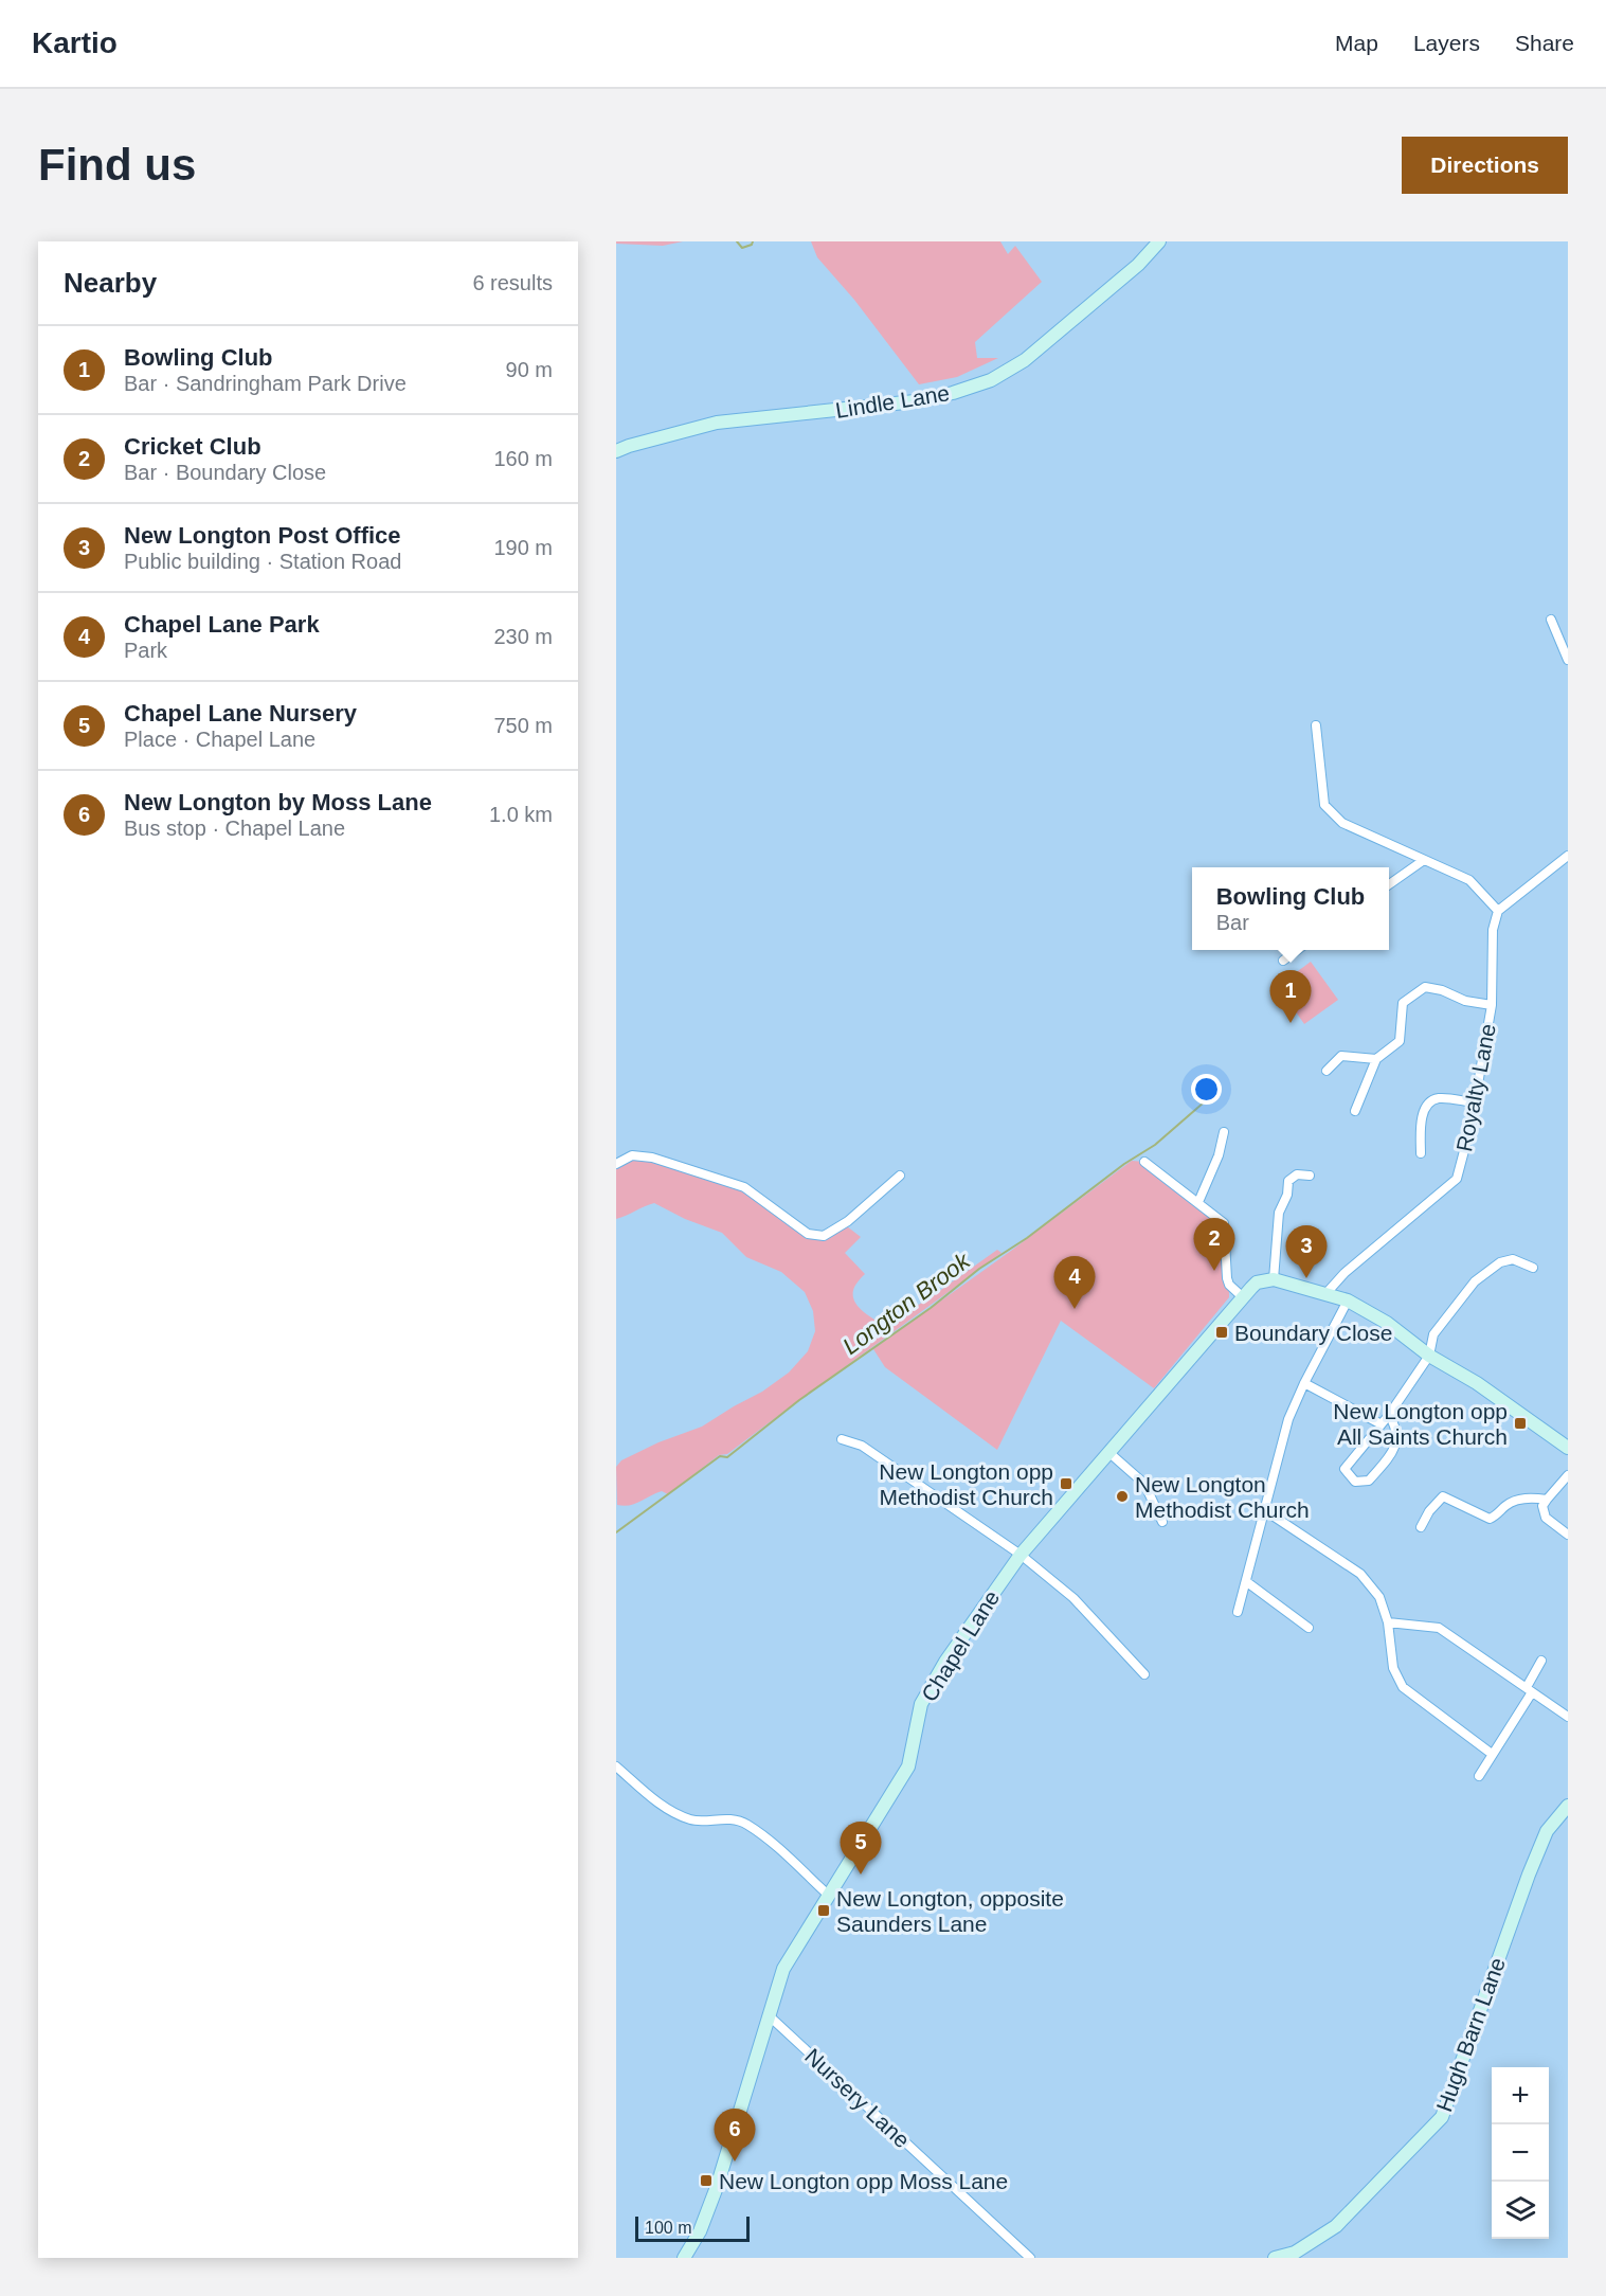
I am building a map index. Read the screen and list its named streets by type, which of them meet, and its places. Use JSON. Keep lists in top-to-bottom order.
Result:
{
  "streets": {
    "street": [
      "Lindle Lane",
      "Royalty Lane",
      "Chapel Lane",
      "Hugh Barn Lane",
      "Nursery Lane"
    ]
  },
  "crossings": [
    ["Chapel Lane", "Nursery Lane"]
  ],
  "water": ["Longton Brook"],
  "places": {
    "transit": [
      "Boundary Close",
      "New Longton opp All Saints Church",
      "New Longton opp Methodist Church",
      "New Longton, opposite Saunders Lane",
      "New Longton opp Moss Lane"
    ],
    "other": ["New Longton Methodist Church"]
  },
  "scale_bar": "100 m",
  "page": {
    "header": "Kartio",
    "nav": ["Map", "Layers", "Share"],
    "buttons": "Directions",
    "title": "Find us",
    "heading": ["Nearby", "6 results"],
    "list": [
      {
        "mark": "1",
        "name": "Bowling Club",
        "note": "Bar · Sandringham Park Drive",
        "value": "90 m"
      },
      {
        "mark": "2",
        "name": "Cricket Club",
        "note": "Bar · Boundary Close",
        "value": "160 m"
      },
      {
        "mark": "3",
        "name": "New Longton Post Office",
        "note": "Public building · Station Road",
        "value": "190 m"
      },
      {
        "mark": "4",
        "name": "Chapel Lane Park",
        "note": "Park",
        "value": "230 m"
      },
      {
        "mark": "5",
        "name": "Chapel Lane Nursery",
        "note": "Place · Chapel Lane",
        "value": "750 m"
      },
      {
        "mark": "6",
        "name": "New Longton by Moss Lane",
        "note": "Bus stop · Chapel Lane",
        "value": "1.0 km"
      }
    ],
    "popup": ["Bowling Club", "Bar"],
    "pins": [
      "1",
      "2",
      "3",
      "4",
      "5",
      "6"
    ],
    "map_buttons": ["+", "−"],
    "scale": "100 m"
  }
}
